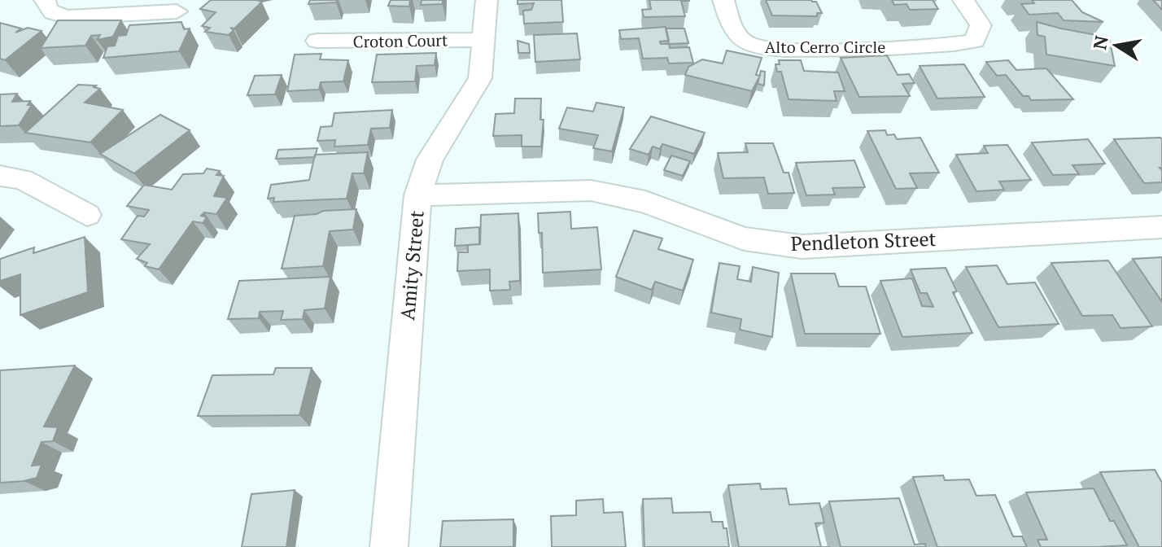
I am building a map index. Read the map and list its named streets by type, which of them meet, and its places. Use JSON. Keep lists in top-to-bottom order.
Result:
{
  "streets": {
    "street": [
      "Croton Court",
      "Alto Cerro Circle",
      "Pendleton Street",
      "Amity Street"
    ]
  },
  "crossings": [
    ["Croton Court", "Amity Street"],
    ["Pendleton Street", "Amity Street"]
  ],
  "north": "left"
}
